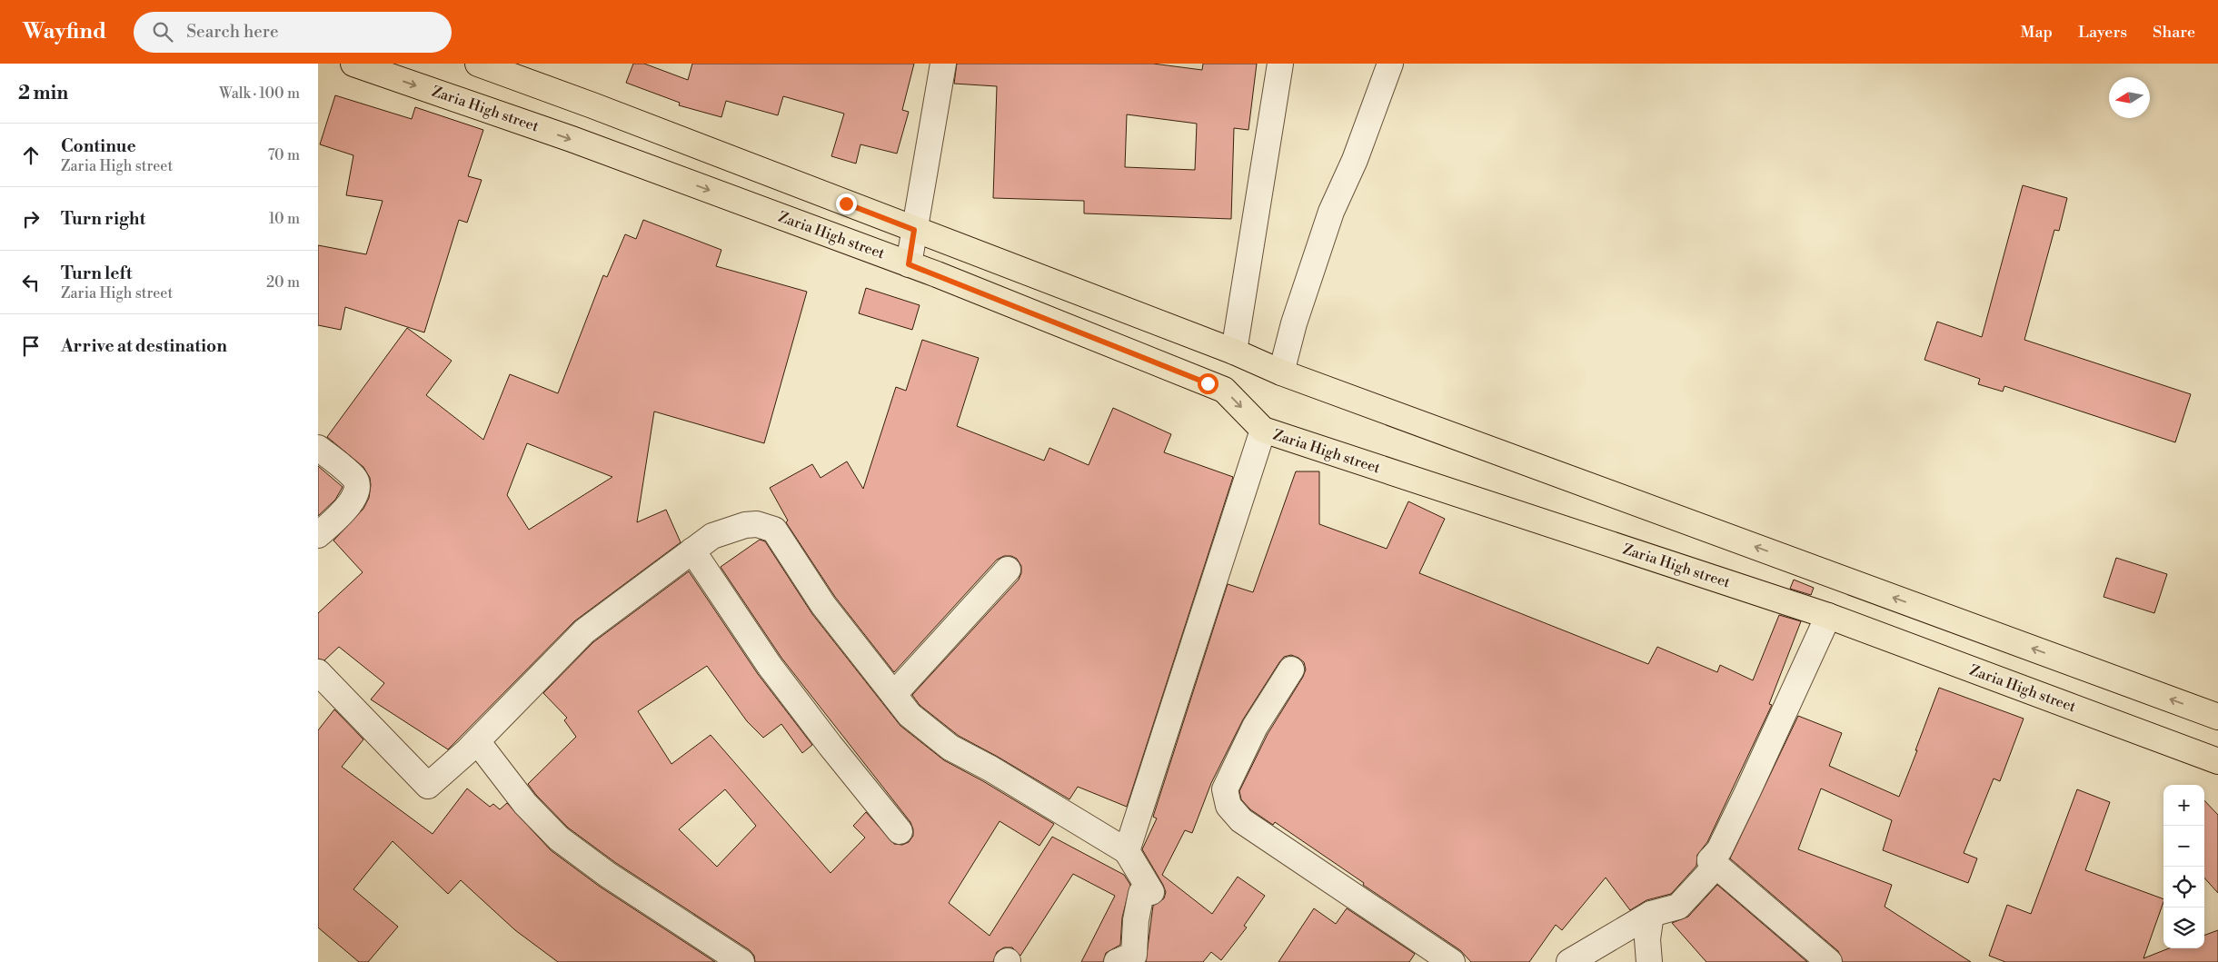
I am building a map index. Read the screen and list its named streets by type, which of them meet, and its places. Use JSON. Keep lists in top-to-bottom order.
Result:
{
  "streets": {
    "main road": ["Zaria High street"]
  },
  "north": "left",
  "page": {
    "header": "Wayfind",
    "search": "Search here",
    "nav": ["Map", "Layers", "Share"],
    "heading": ["2 min", "Walk · 100 m"],
    "list": [
      ["Continue", "Zaria High street", "70 m"],
      ["Turn right", "10 m"],
      ["Turn left", "Zaria High street", "20 m"],
      "Arrive at destination"
    ],
    "map_buttons": ["+", "−"]
  }
}
